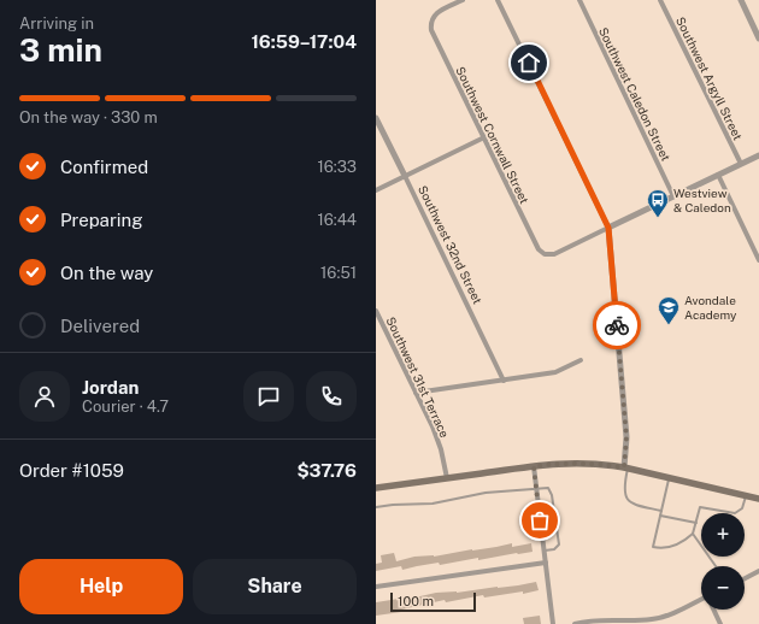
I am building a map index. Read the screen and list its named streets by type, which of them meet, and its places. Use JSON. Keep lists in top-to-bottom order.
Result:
{
  "streets": {
    "street": [
      "Southwest Argyll Street",
      "Southwest Caledon Street",
      "Southwest Cornwall Street",
      "Southwest 32nd Street",
      "Southwest 31st Terrace"
    ]
  },
  "places": {
    "bus stop": ["Westview & Caledon"],
    "school or university": ["Avondale Academy"]
  },
  "scale_bar": "100 m",
  "page": {
    "heading": ["3 min", "Arriving in", "16:59–17:04"],
    "panel": [
      "Jordan",
      "Courier · 4.7",
      "Order #1059",
      "$37.76"
    ],
    "bar": "On the way · 330 m",
    "list": [
      ["Confirmed", "16:33"],
      ["Preparing", "16:44"],
      ["On the way", "16:51"],
      "Delivered"
    ],
    "map_buttons": ["+", "−"],
    "buttons": ["Help", "Share"],
    "scale": "100 m"
  }
}
